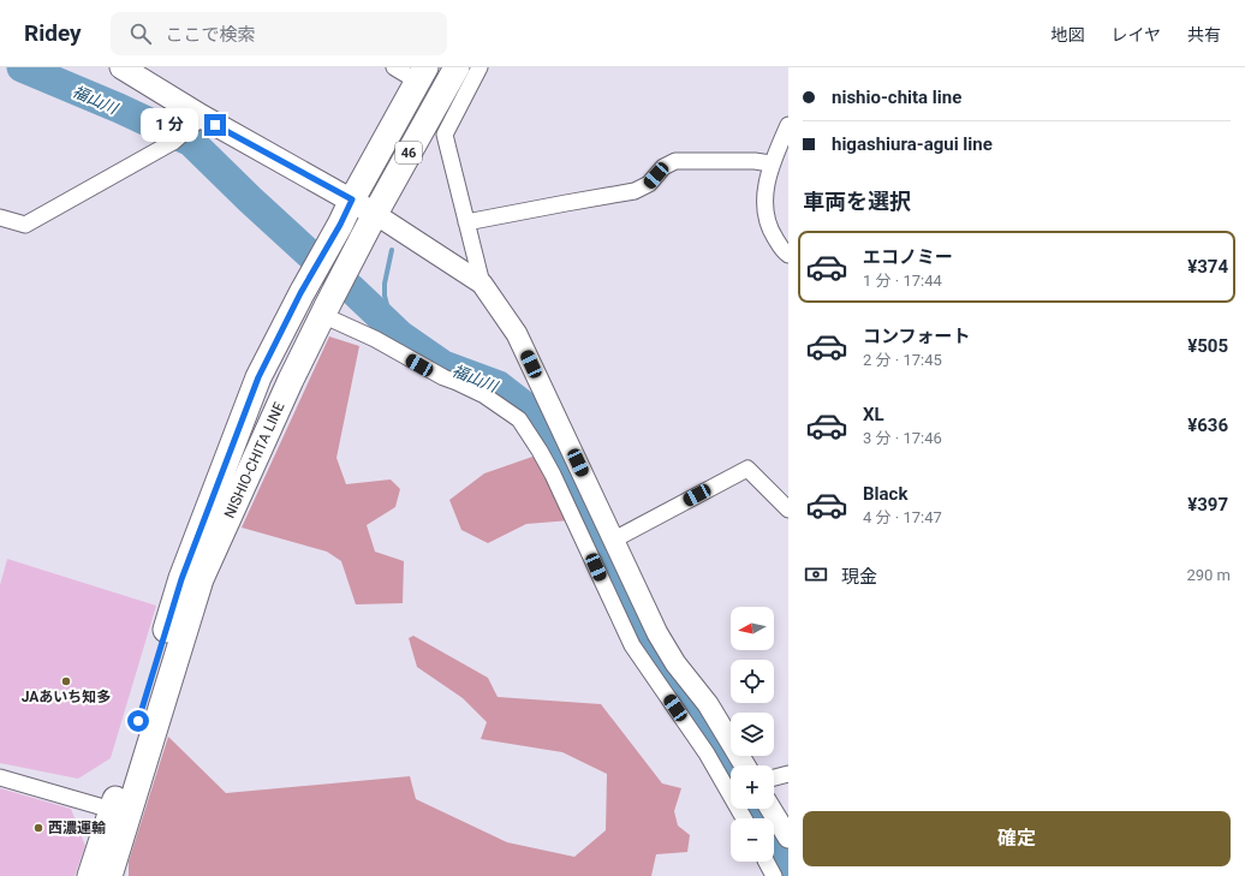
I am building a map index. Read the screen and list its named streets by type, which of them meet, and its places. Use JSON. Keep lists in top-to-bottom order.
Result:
{
  "streets": {
    "main road": ["46", "NISHIO-CHITA LINE"]
  },
  "water": ["福山川"],
  "places": ["JAあいち知多", "西濃運輸"],
  "north": "left",
  "page": {
    "header": "Ridey",
    "search": "ここで検索",
    "nav": ["地図", "レイヤ", "共有"],
    "banner": ["nishio-chita line", "higashiura-agui line"],
    "bubble": "1 分",
    "heading": "車両を選択",
    "list": [
      {
        "name": "エコノミー",
        "note": "1 分 · 17:44",
        "value": "¥374"
      },
      {
        "name": "コンフォート",
        "note": "2 分 · 17:45",
        "value": "¥505"
      },
      {
        "name": "XL",
        "note": "3 分 · 17:46",
        "value": "¥636"
      },
      {
        "name": "Black",
        "note": "4 分 · 17:47",
        "value": "¥397"
      }
    ],
    "pay": ["現金", "290 m"],
    "map_buttons": ["+", "−"],
    "buttons": "確定"
  }
}
